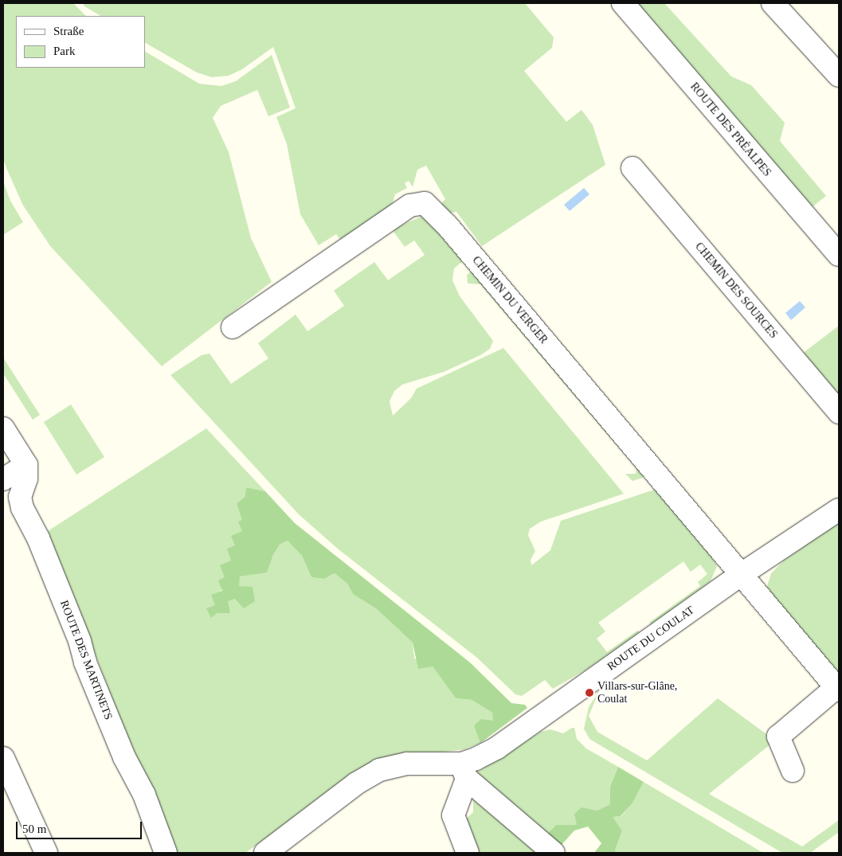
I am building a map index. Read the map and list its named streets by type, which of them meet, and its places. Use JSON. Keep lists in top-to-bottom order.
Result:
{
  "streets": {
    "street": [
      "ROUTE DES PRÉALPES",
      "CHEMIN DES SOURCES",
      "CHEMIN DU VERGER",
      "ROUTE DU COULAT",
      "ROUTE DES MARTINETS"
    ]
  },
  "crossings": [
    ["CHEMIN DU VERGER", "ROUTE DU COULAT"]
  ],
  "places": ["Villars-sur-Glâne, Coulat"],
  "legend": ["Straße", "Park"],
  "scale_bar": "50 m"
}
